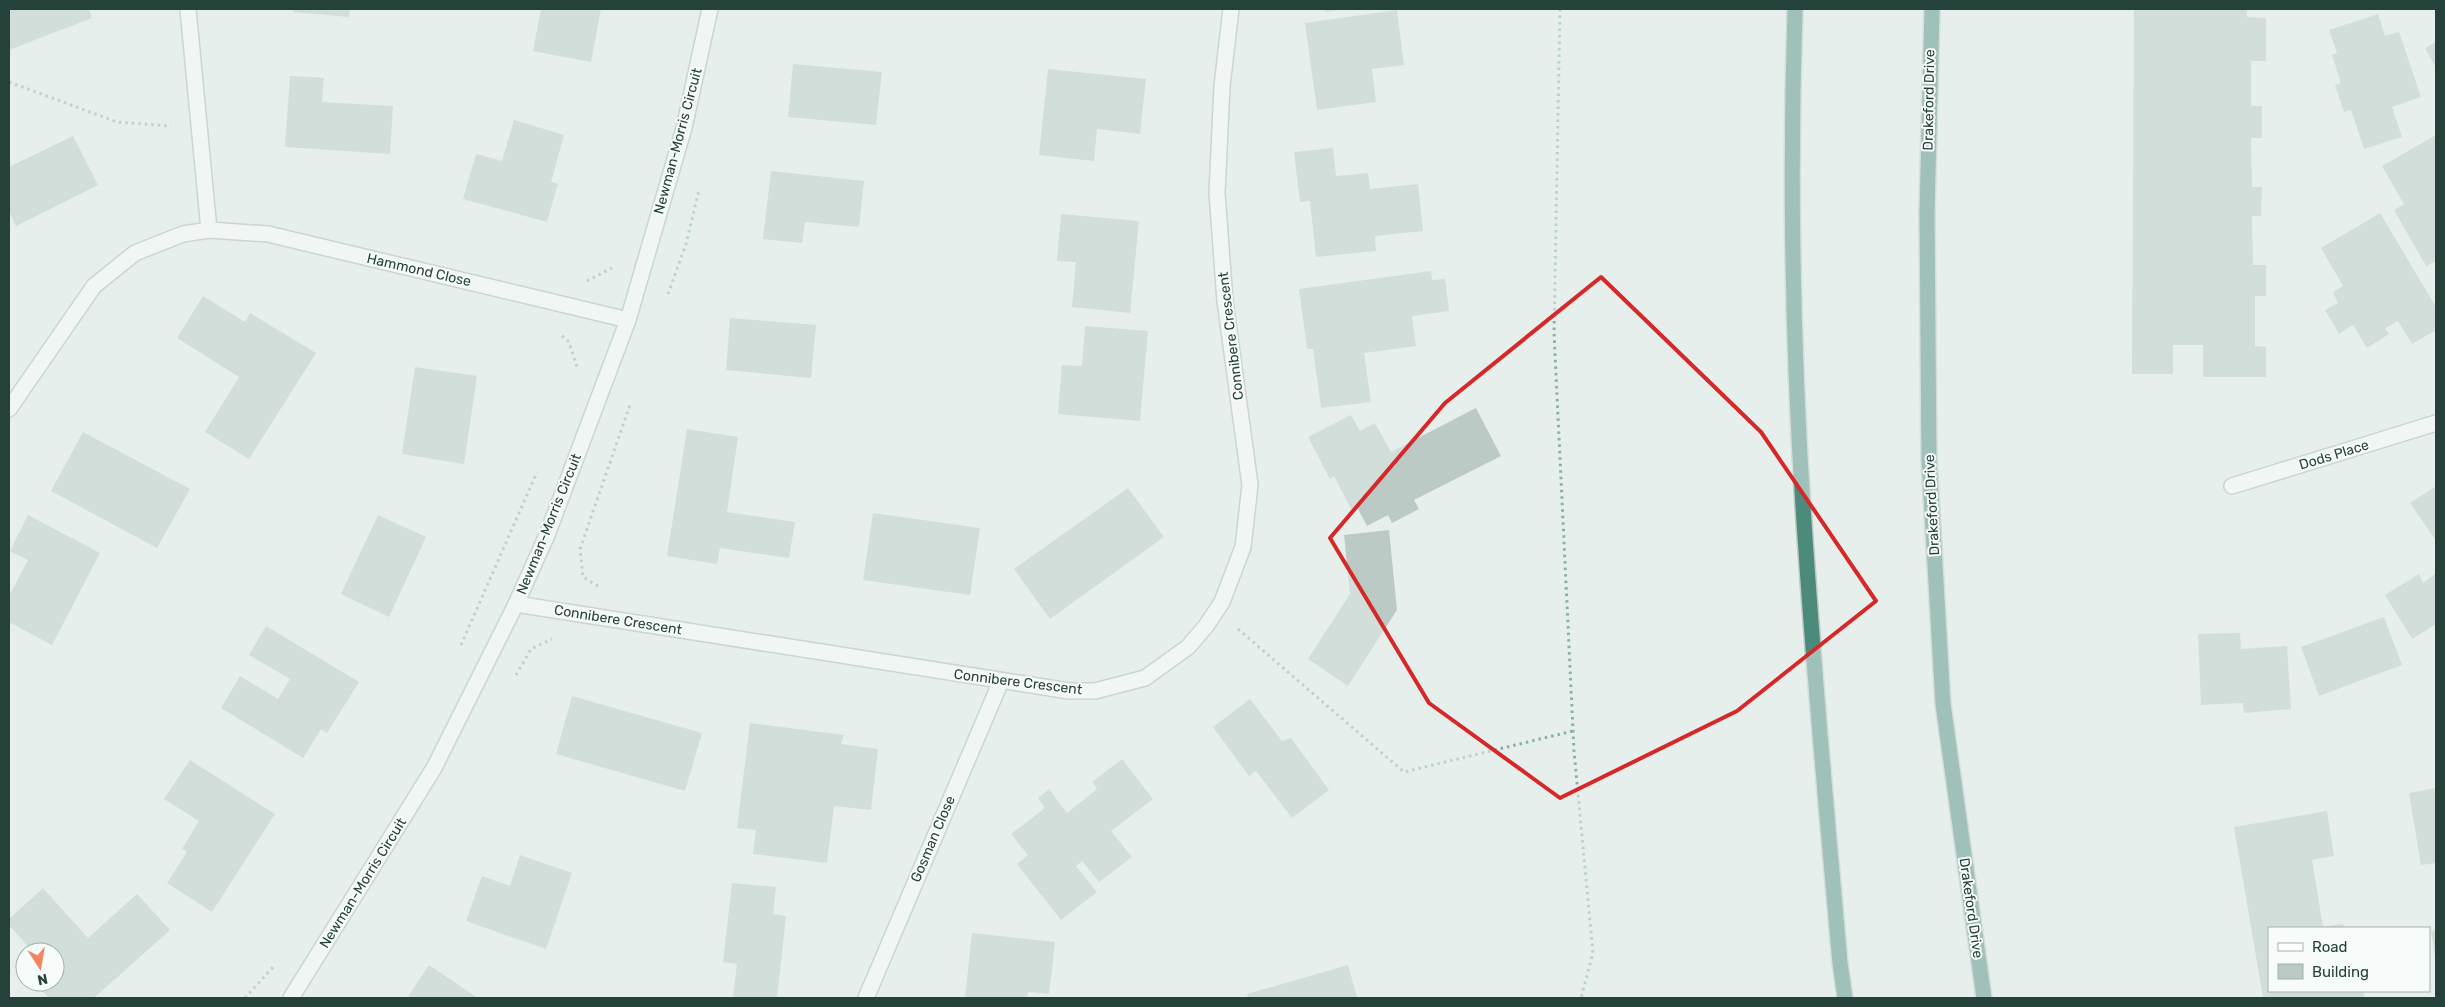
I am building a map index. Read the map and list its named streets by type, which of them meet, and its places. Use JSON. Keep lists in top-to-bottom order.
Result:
{
  "streets": {
    "highway": ["Drakeford Drive"],
    "street": [
      "Newman-Morris Circuit",
      "Hammond Close",
      "Connibere Crescent",
      "Dods Place",
      "Gosman Close"
    ]
  },
  "crossings": [
    ["Newman-Morris Circuit", "Hammond Close"],
    ["Newman-Morris Circuit", "Connibere Crescent"],
    ["Connibere Crescent", "Gosman Close"]
  ],
  "legend": ["Road", "Building"],
  "north": "bottom"
}
